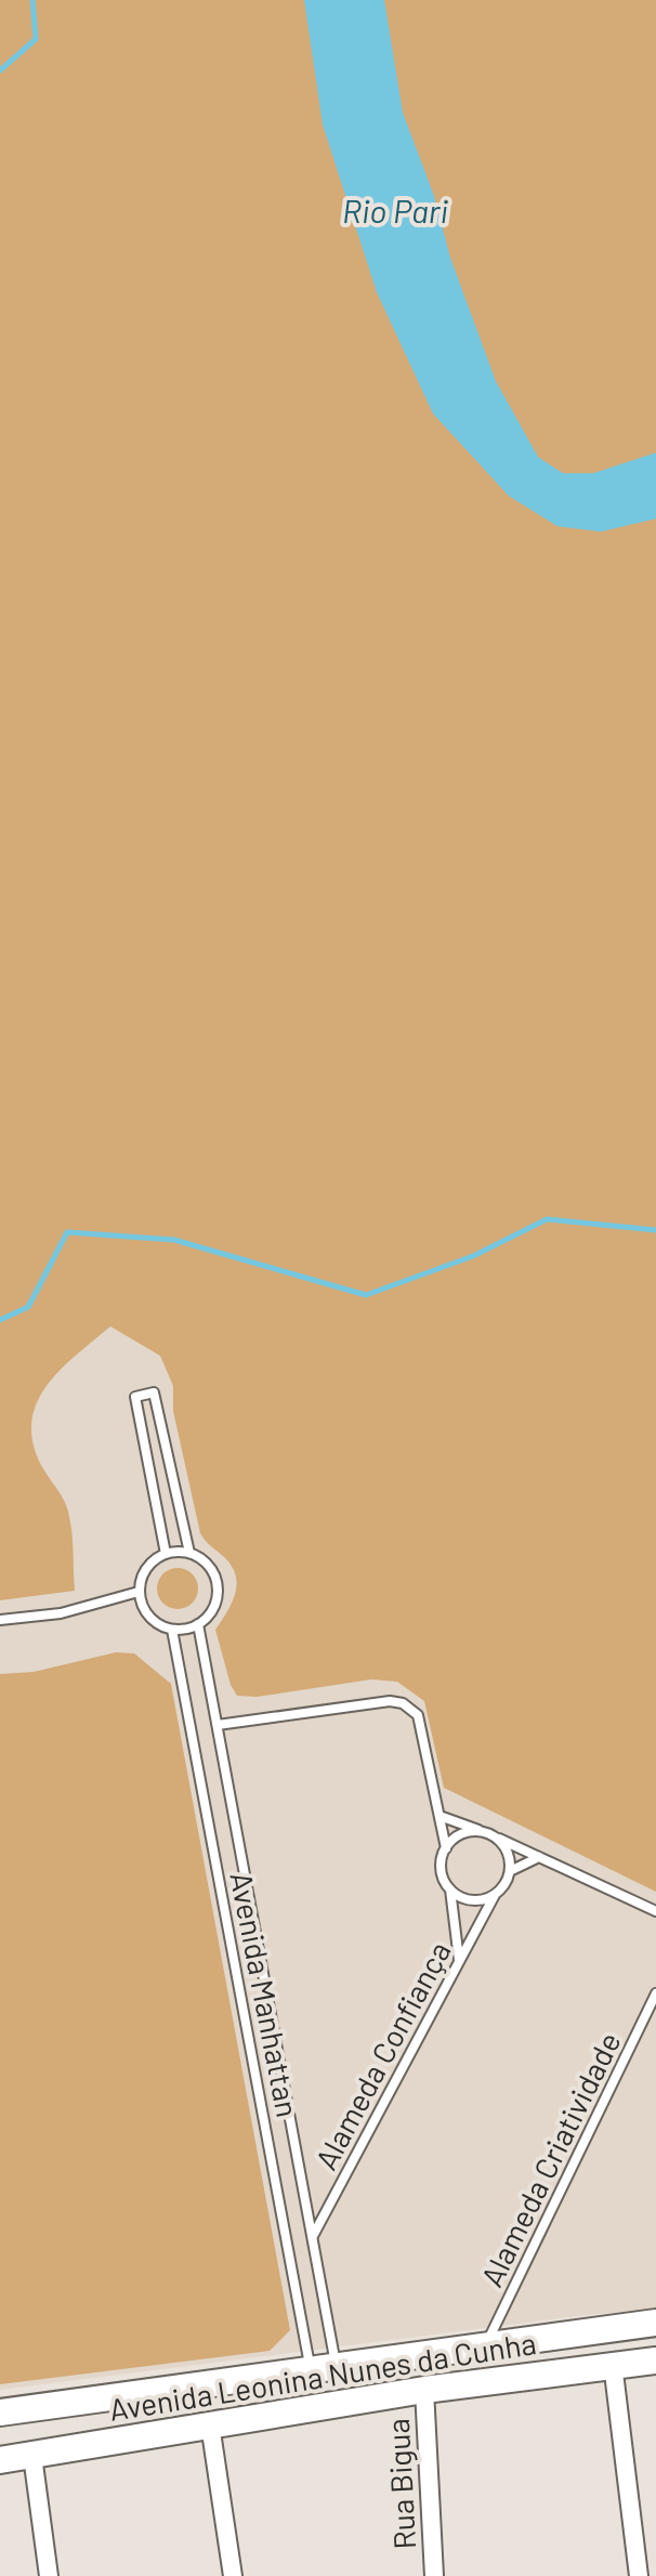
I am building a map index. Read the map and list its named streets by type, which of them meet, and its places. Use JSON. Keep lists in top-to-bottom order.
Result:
{
  "streets": {
    "street": ["Avenida Leonina Nunes da Cunha", "Rua Bigua"],
    "lane": ["Avenida Manhattan", "Alameda Confiança", "Alameda Criatividade"]
  },
  "crossings": [
    ["Avenida Manhattan", "Alameda Confiança"],
    ["Avenida Manhattan", "Avenida Leonina Nunes da Cunha"],
    ["Alameda Criatividade", "Avenida Leonina Nunes da Cunha"],
    ["Avenida Leonina Nunes da Cunha", "Rua Bigua"]
  ],
  "water": ["Rio Pari"]
}
